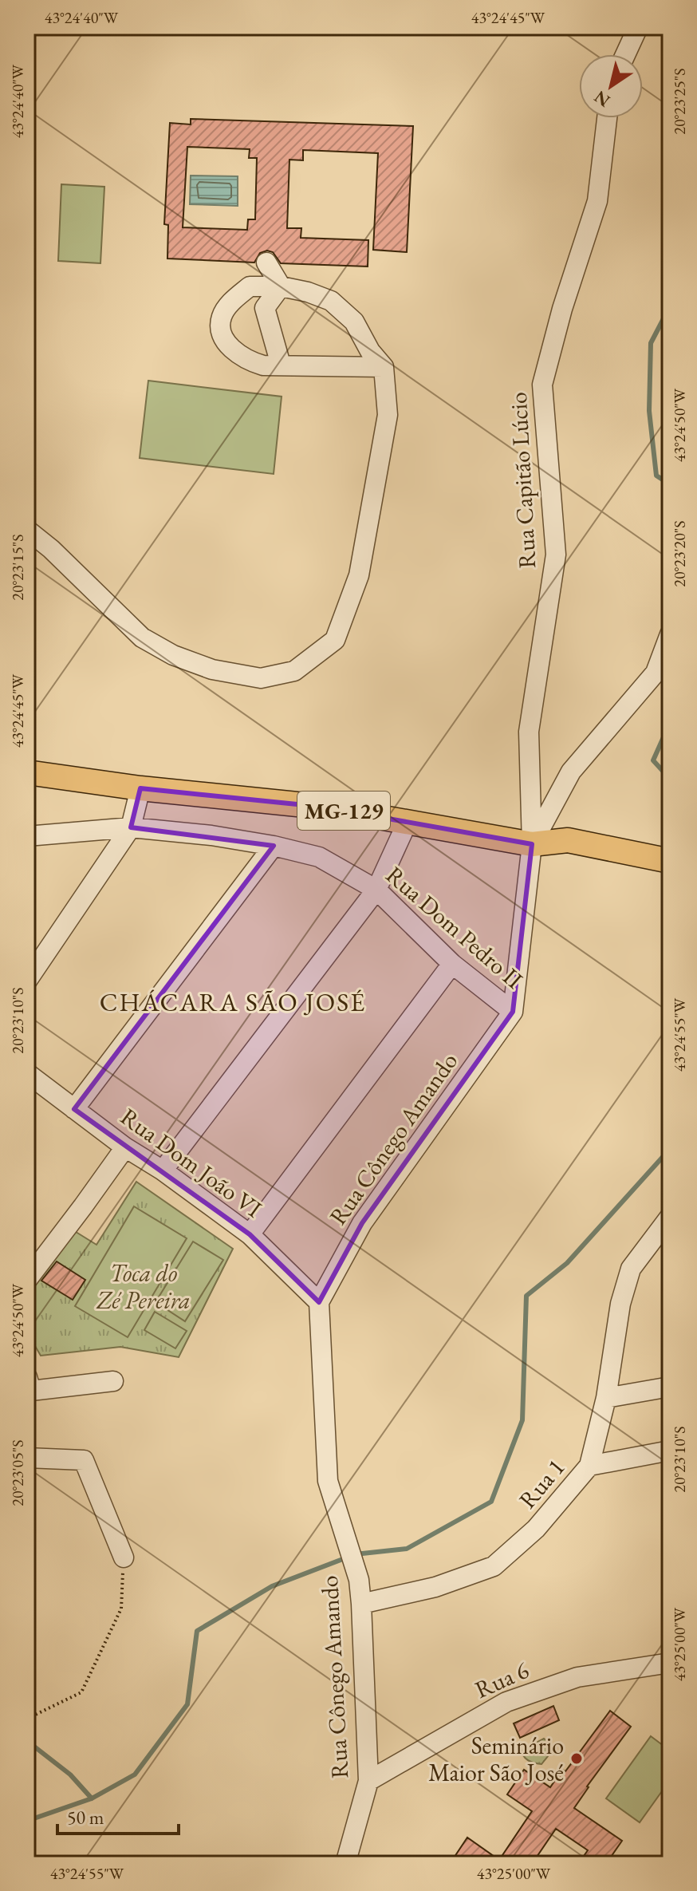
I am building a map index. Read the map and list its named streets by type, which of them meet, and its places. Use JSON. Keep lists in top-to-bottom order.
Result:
{
  "streets": {
    "main road": ["MG-129"],
    "street": [
      "Rua Capitão Lúcio",
      "Rua Dom Pedro II",
      "Rua Cônego Amando",
      "Rua Dom João VI",
      "Rua 1",
      "Rua 6"
    ]
  },
  "crossings": [
    ["Rua Capitão Lúcio", "MG-129"],
    ["Rua Capitão Lúcio", "Rua Dom Pedro II"],
    ["Rua Capitão Lúcio", "Rua Cônego Amando"],
    ["Rua Dom Pedro II", "Rua Cônego Amando"],
    ["Rua Cônego Amando", "Rua Dom João VI"],
    ["Rua Cônego Amando", "Rua 1"],
    ["Rua Cônego Amando", "Rua 6"]
  ],
  "districts": ["CHÁCARA SÃO JOSÉ"],
  "parks": ["Toca do Zé Pereira"],
  "places": ["Seminário Maior São José"],
  "scale_bar": "50 m",
  "north": "bottom left",
  "coordinates": [
    "43°24'40\"W",
    "43°24'45\"W",
    "20°23'25\"S",
    "43°24'50\"W",
    "20°23'20\"S",
    "20°23'15\"S",
    "20°23'10\"S",
    "43°24'55\"W",
    "20°23'05\"S",
    "43°25'00\"W"
  ]
}
